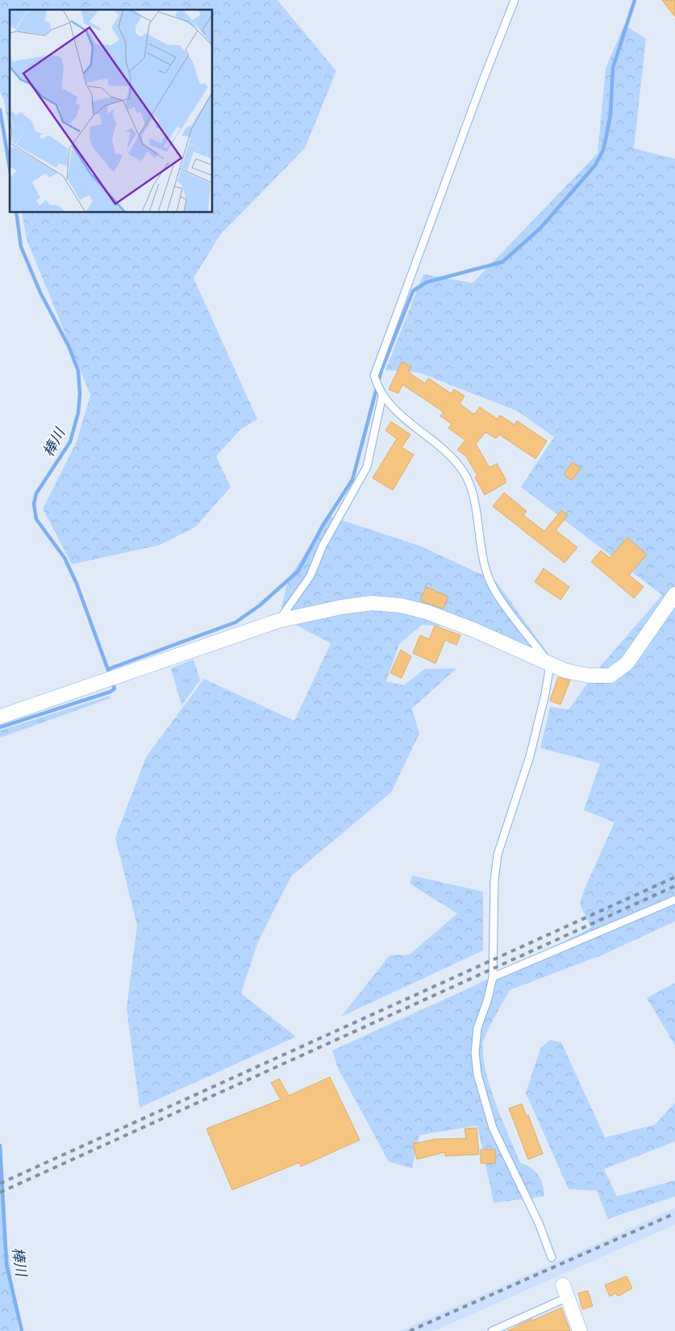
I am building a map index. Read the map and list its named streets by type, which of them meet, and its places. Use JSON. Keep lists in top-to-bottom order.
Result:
{
  "water": ["棒川"]
}
